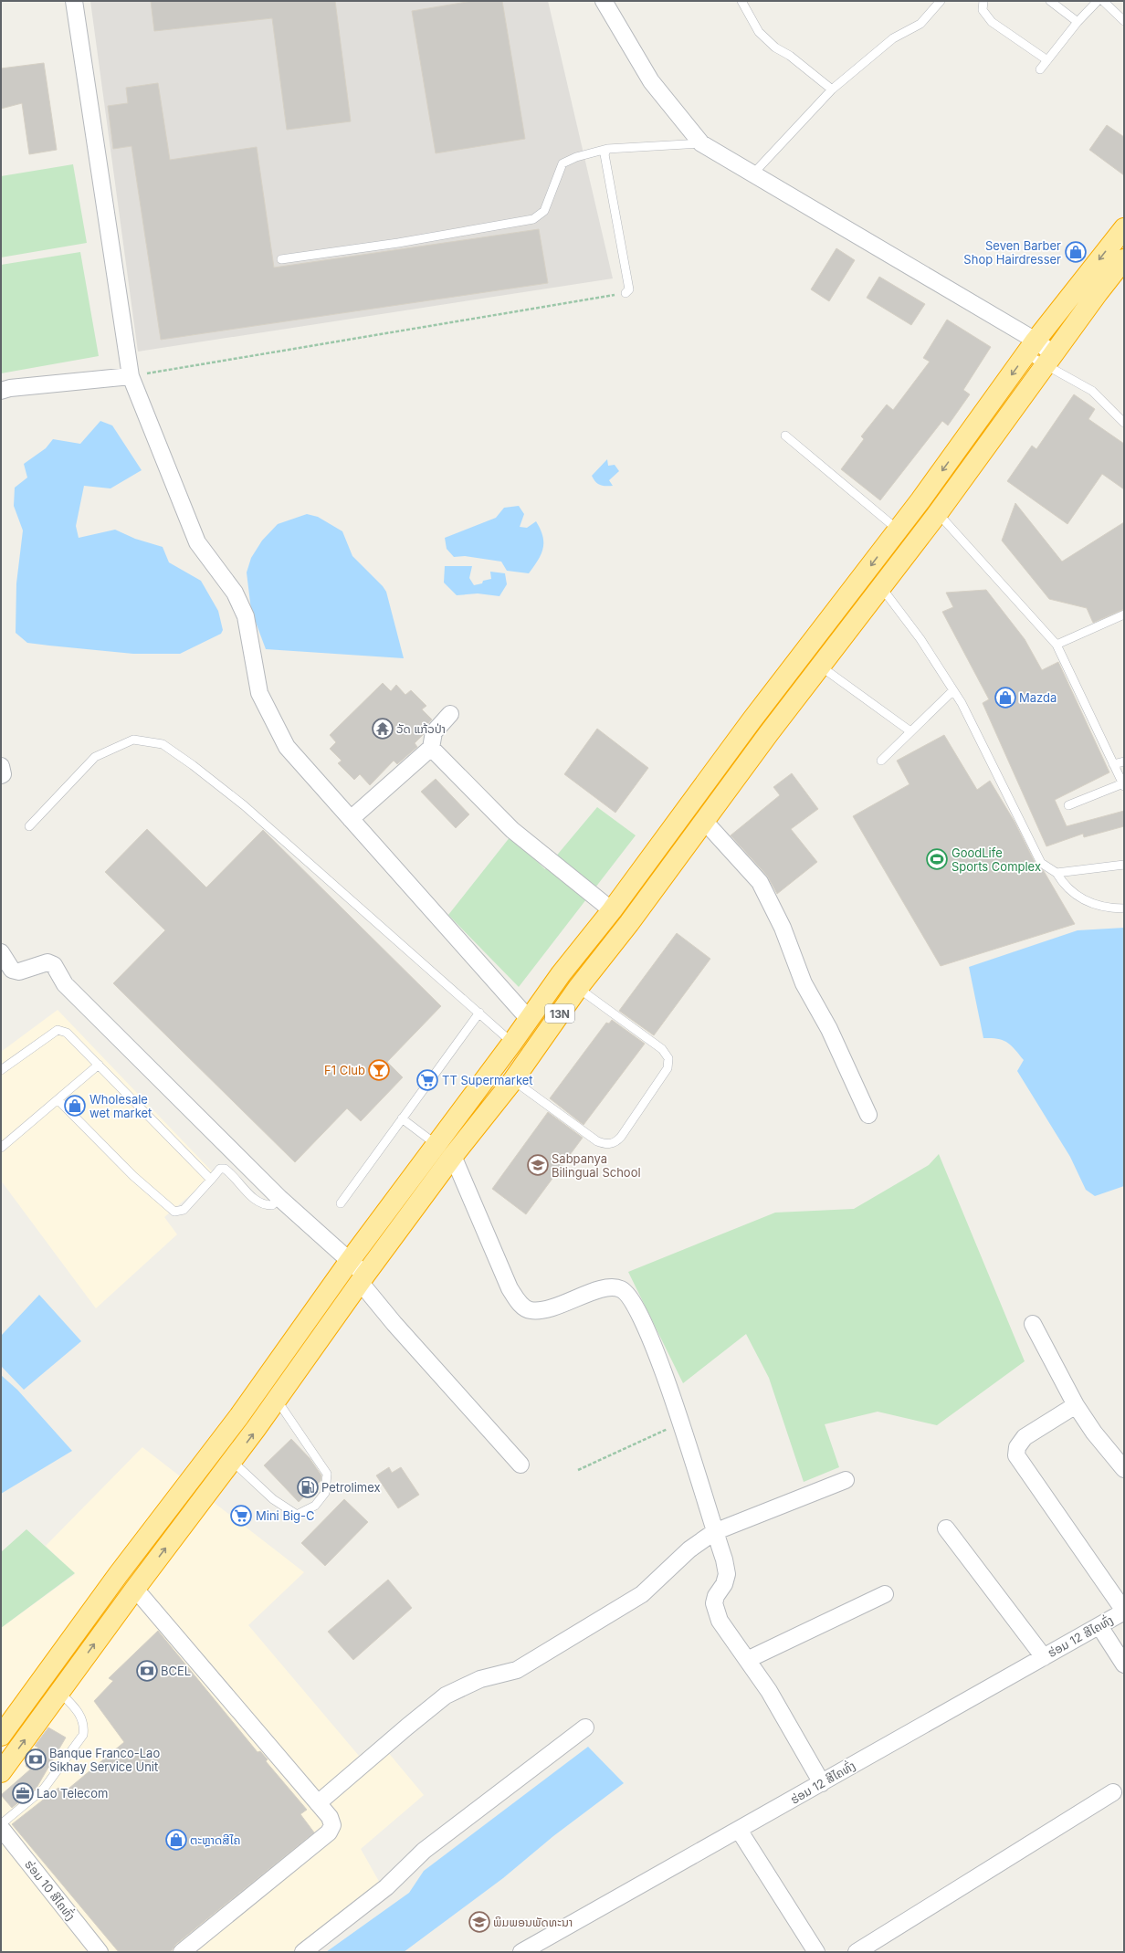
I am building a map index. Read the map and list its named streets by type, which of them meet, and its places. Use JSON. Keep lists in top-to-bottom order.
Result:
{
  "streets": {
    "highway": ["13N"],
    "street": ["ຮ່ອມ 12 ສີໄຄທົ່ງ", "ຮ່ອມ 10 ສີໄຄທົ່ງ"]
  },
  "places": {
    "shop": [
      "Seven Barber Shop Hairdresser",
      "Mazda",
      "Wholesale wet market",
      "ຕະຫຼາດສີໄຄ"
    ],
    "temple": ["ວັດ ແກ້ວປ່າ"],
    "sports": ["GoodLife Sports Complex"],
    "bar": ["F1 Club"],
    "supermarket": ["TT Supermarket", "Mini Big-C"],
    "school or university": ["Sabpanya Bilingual School", "ພິມພອນພັດທະນາ"],
    "fuel station": ["Petrolimex"],
    "bank": ["BCEL", "Banque Franco-Lao Sikhay Service Unit"],
    "office": ["Lao Telecom"]
  }
}
